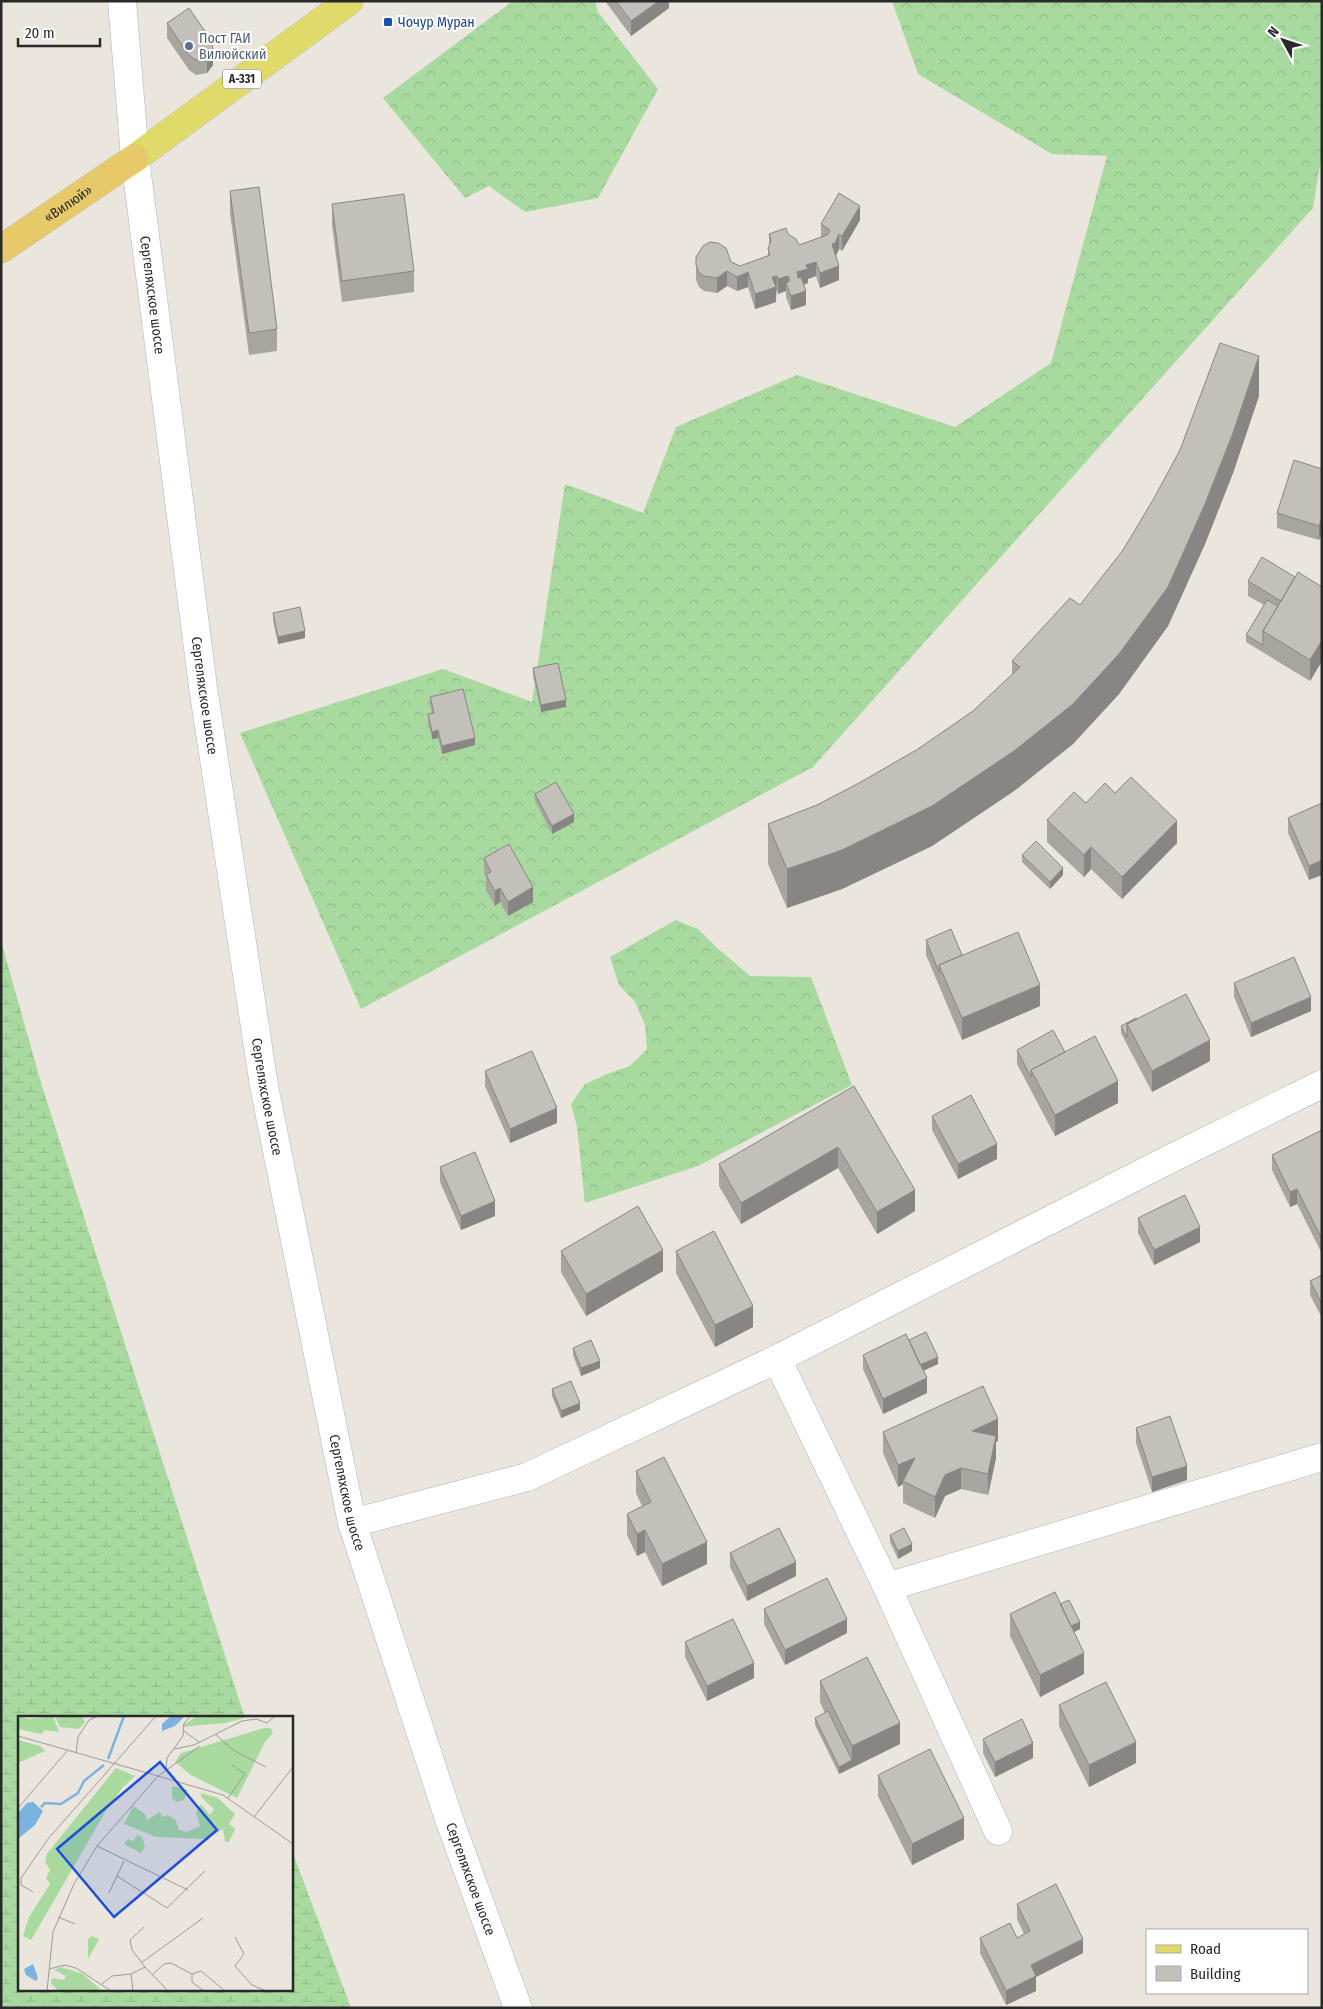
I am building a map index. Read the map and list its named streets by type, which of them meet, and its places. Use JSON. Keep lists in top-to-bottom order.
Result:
{
  "streets": {
    "highway": ["А-331", "«Вилюй»"],
    "street": ["Сергеляхское шоссе"]
  },
  "crossings": [
    ["А-331", "«Вилюй»"],
    ["А-331", "Сергеляхское шоссе"],
    ["«Вилюй»", "Сергеляхское шоссе"]
  ],
  "places": {
    "transit": ["Чочур Муран"],
    "other": ["Пост ГАИ Вилюйский"]
  },
  "legend": ["Road", "Building"],
  "scale_bar": "20 m",
  "north": "top left"
}
